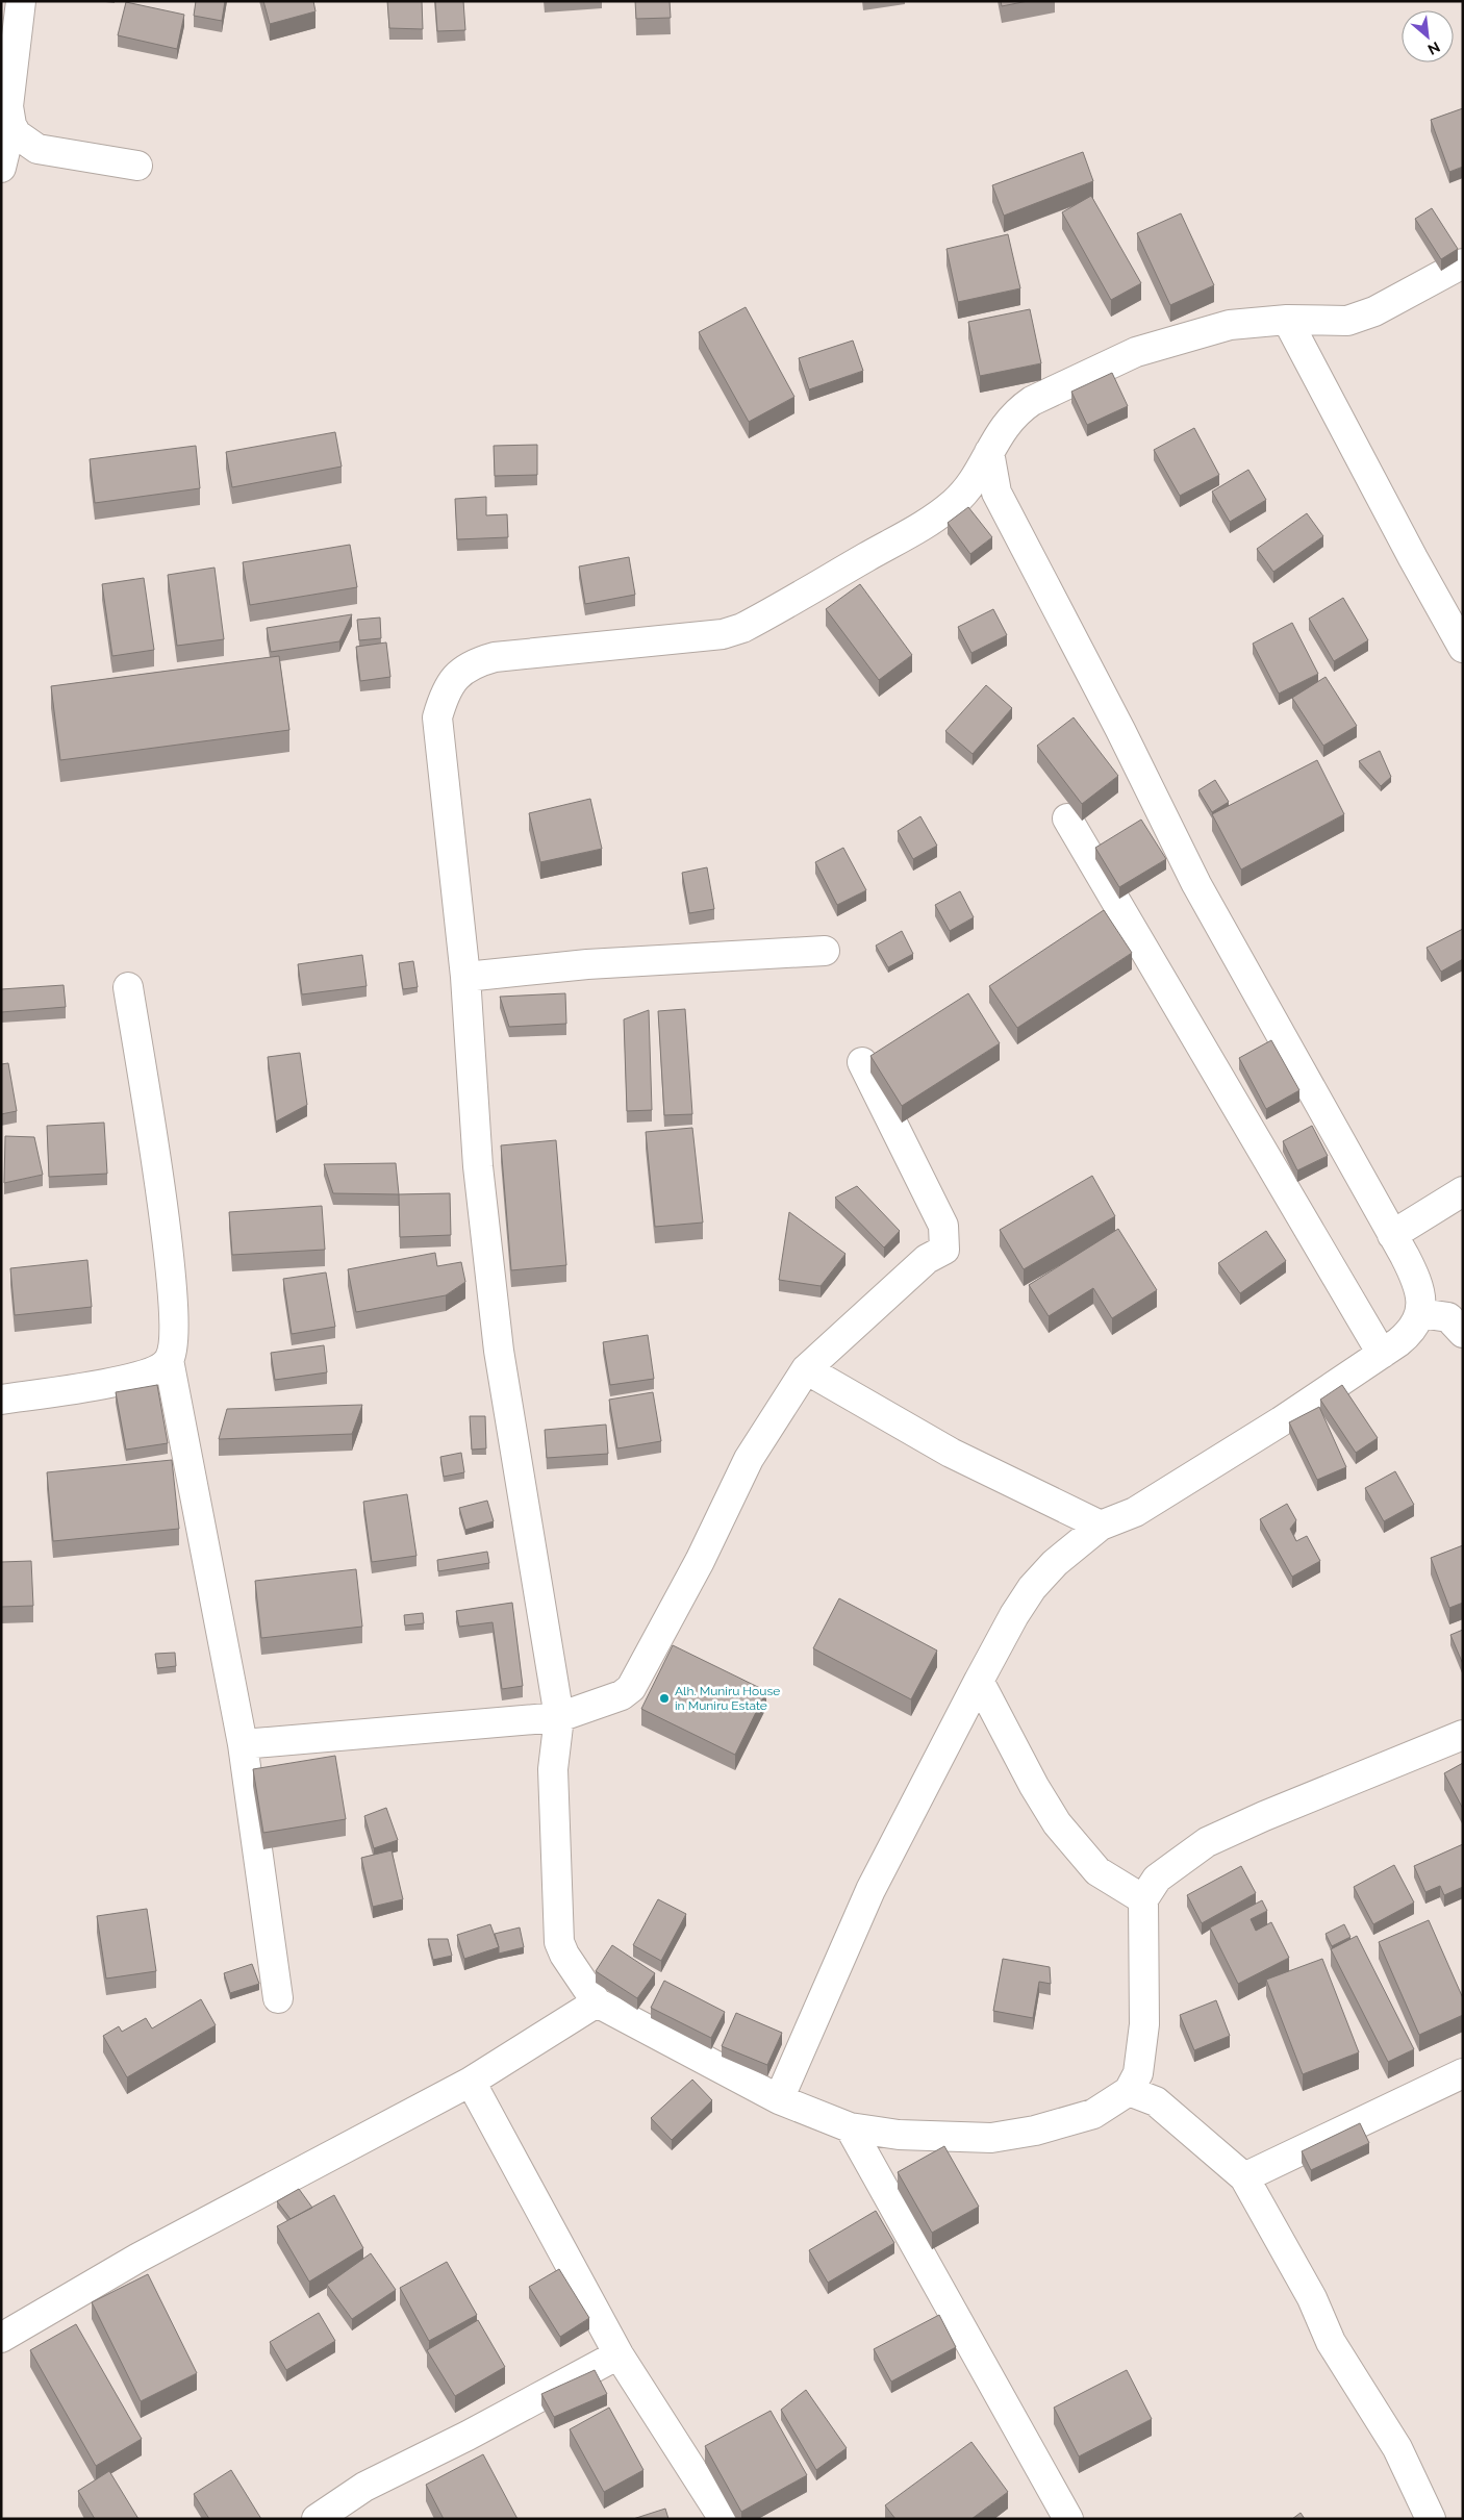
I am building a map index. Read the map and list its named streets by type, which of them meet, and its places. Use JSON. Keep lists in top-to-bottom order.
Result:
{
  "places": ["Alh. Muniru House in Muniru Estate"],
  "north": "bottom right"
}
